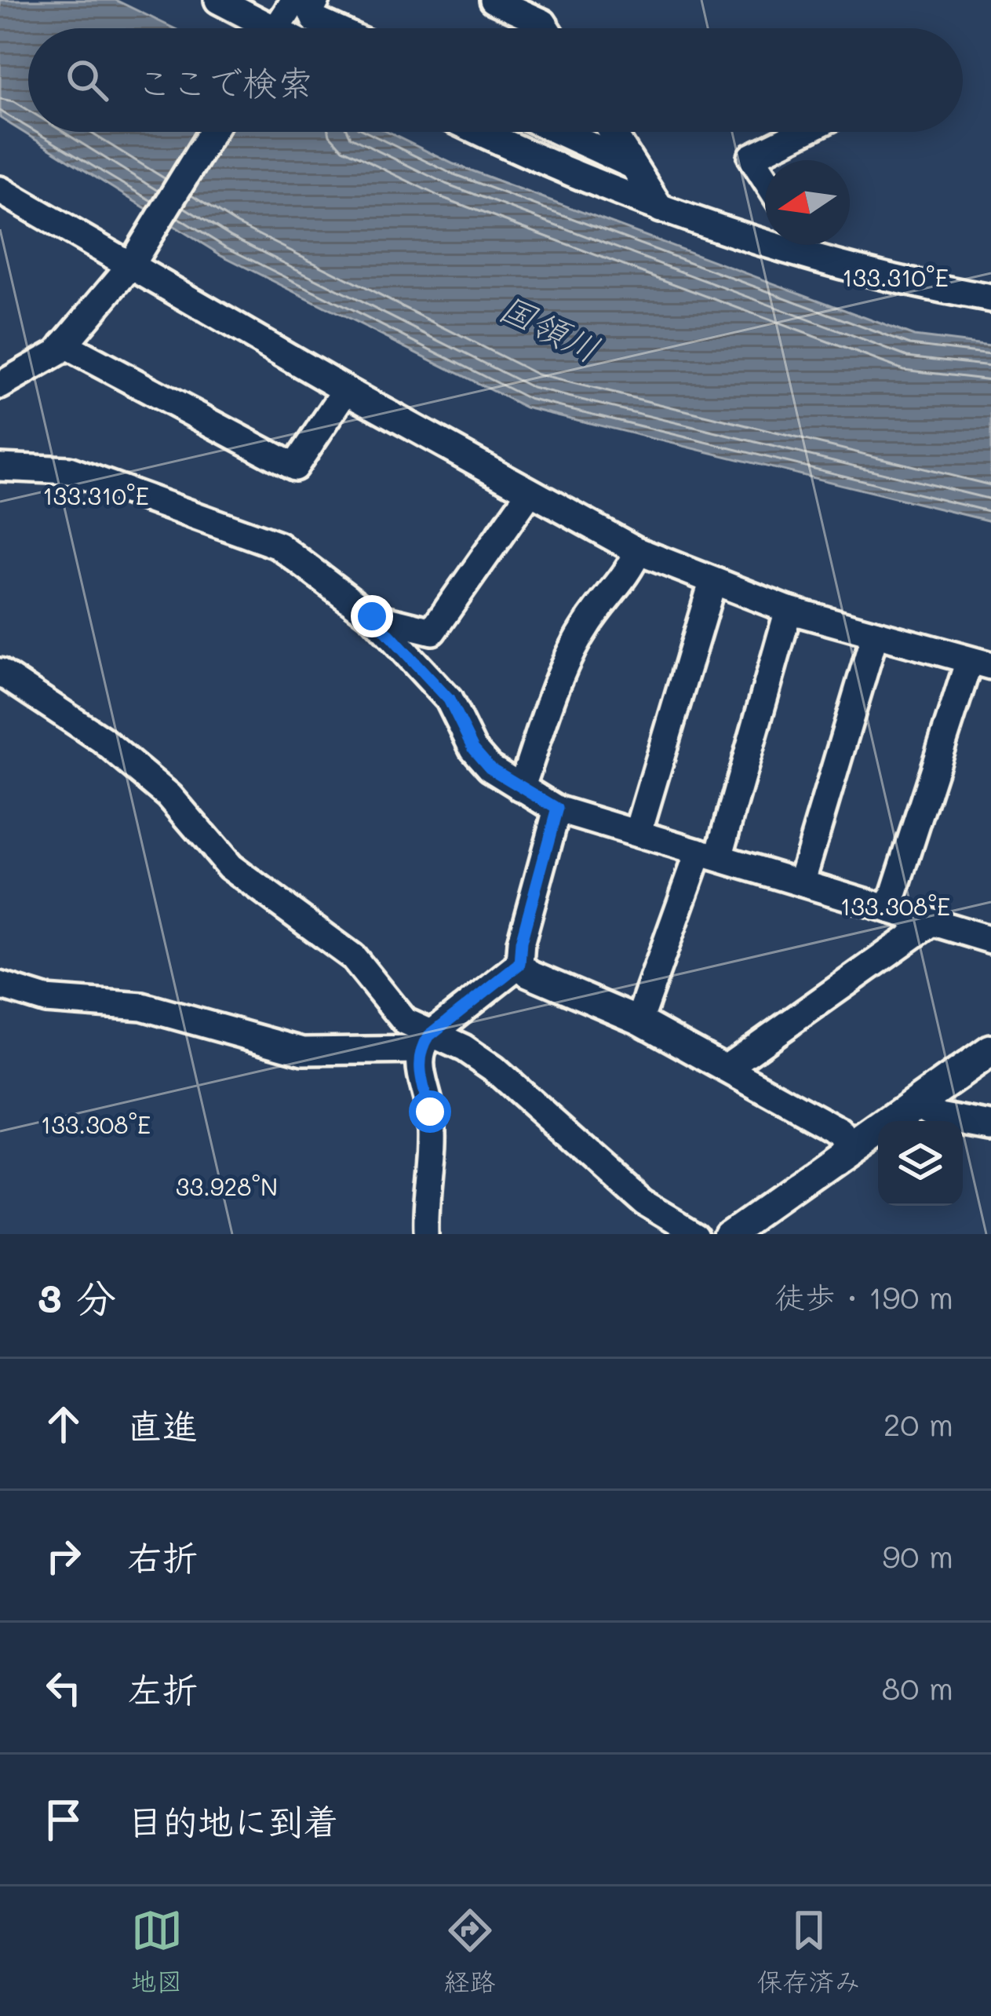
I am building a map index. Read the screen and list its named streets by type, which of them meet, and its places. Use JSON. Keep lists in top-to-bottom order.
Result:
{
  "water": ["国領川"],
  "north": "left",
  "page": {
    "search": "ここで検索",
    "heading": ["3 分", "徒歩 · 190 m"],
    "list": [
      ["直進", "20 m"],
      ["右折", "90 m"],
      ["左折", "80 m"],
      "目的地に到着"
    ],
    "nav": ["地図", "経路", "保存済み"]
  },
  "coordinates": ["133.310°E", "133.308°E", "33.928°N"]
}
